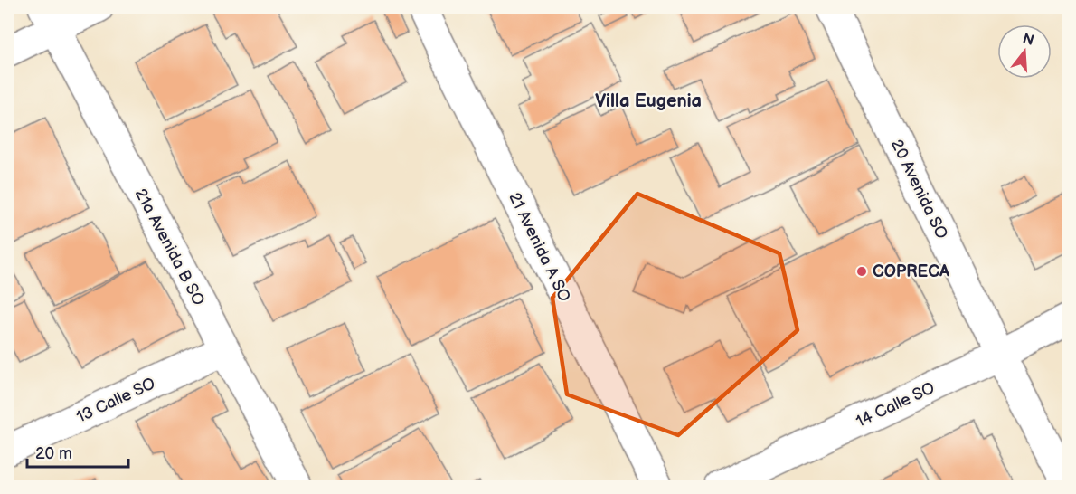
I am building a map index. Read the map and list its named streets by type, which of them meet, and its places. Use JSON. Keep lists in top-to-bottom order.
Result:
{
  "streets": {
    "street": [
      "20 Avenida SO",
      "21a Avenida B SO",
      "21 Avenida A SO",
      "13 Calle SO",
      "14 Calle SO"
    ]
  },
  "crossings": [
    ["20 Avenida SO", "14 Calle SO"],
    ["21a Avenida B SO", "13 Calle SO"]
  ],
  "districts": ["Villa Eugenia"],
  "places": ["COPRECA"],
  "scale_bar": "20 m",
  "north": "top"
}
